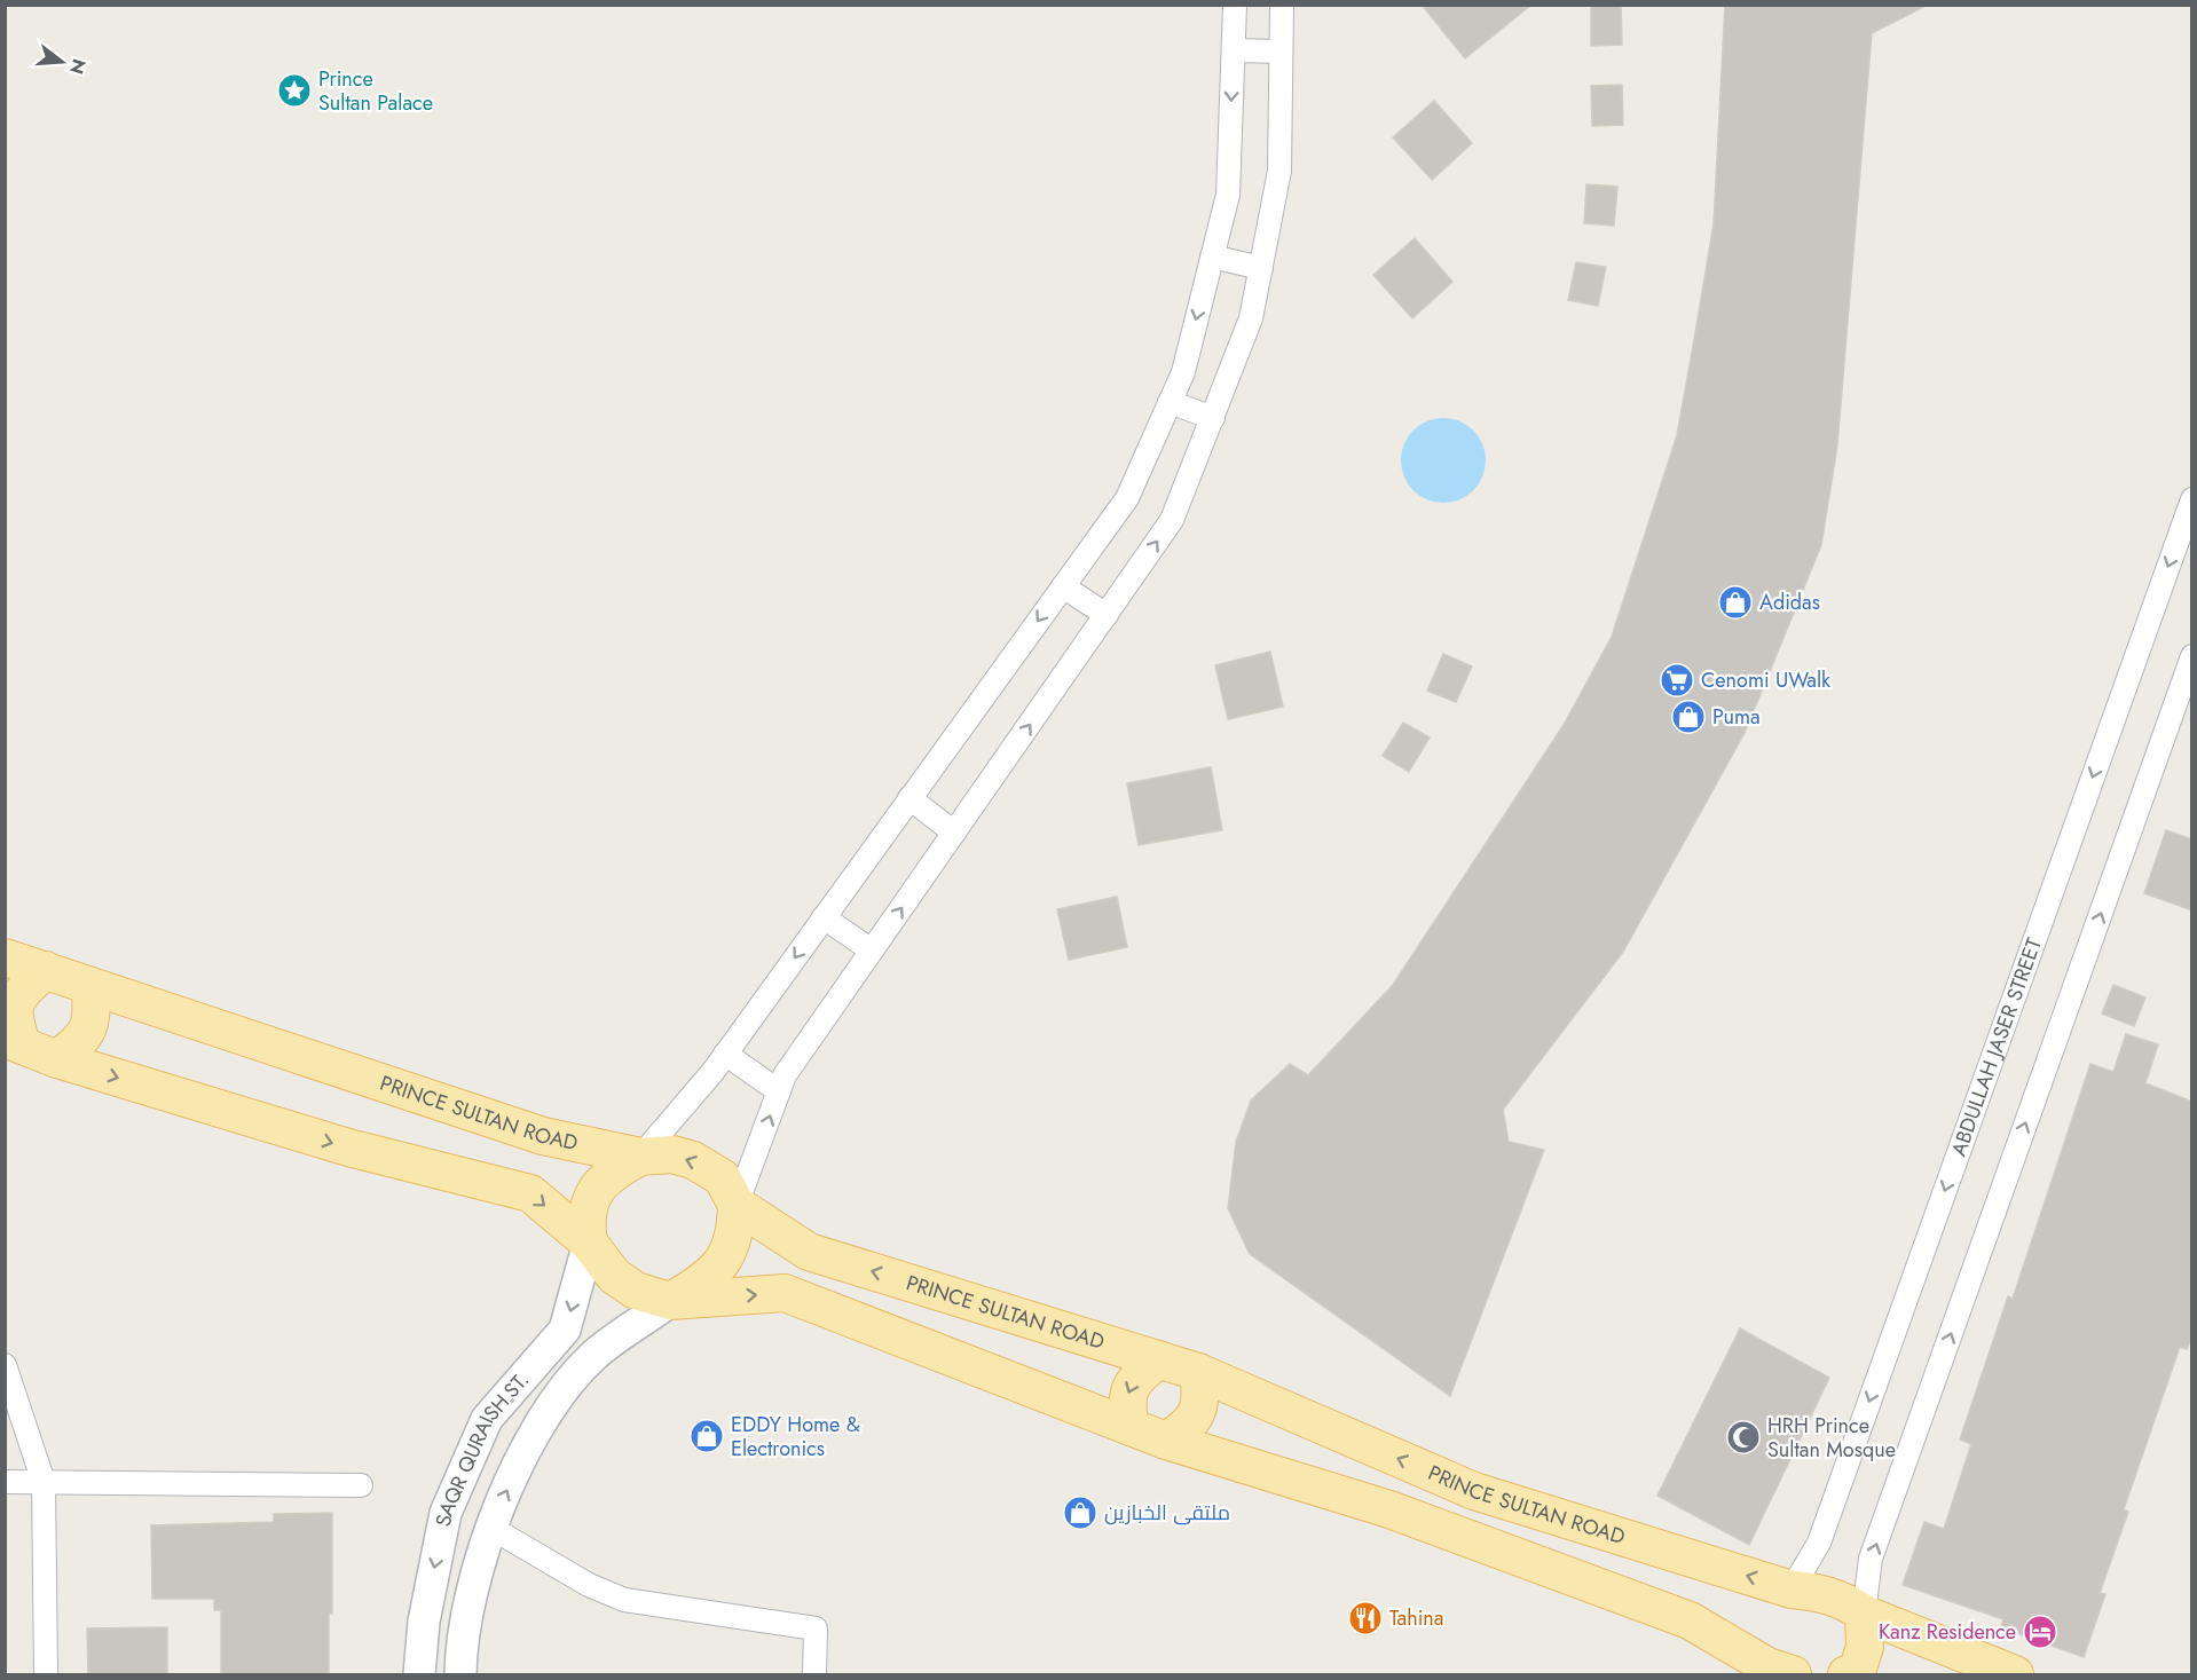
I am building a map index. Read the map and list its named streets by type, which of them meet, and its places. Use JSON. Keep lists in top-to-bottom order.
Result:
{
  "streets": {
    "main road": ["PRINCE SULTAN ROAD"],
    "street": ["ABDULLAH JASER STREET", "SAQR QURAISH ٍST."]
  },
  "crossings": [
    ["ABDULLAH JASER STREET", "PRINCE SULTAN ROAD"],
    ["PRINCE SULTAN ROAD", "SAQR QURAISH ٍST."]
  ],
  "places": {
    "place": ["Prince Sultan Palace"],
    "shop": [
      "Adidas",
      "Puma",
      "EDDY Home & Electronics",
      "ملتقى الخبازين"
    ],
    "supermarket": ["Cenomi UWalk"],
    "mosque": ["HRH Prince Sultan Mosque"],
    "restaurant": ["Tahina"],
    "hotel": ["Kanz Residence"]
  },
  "north": "right"
}
